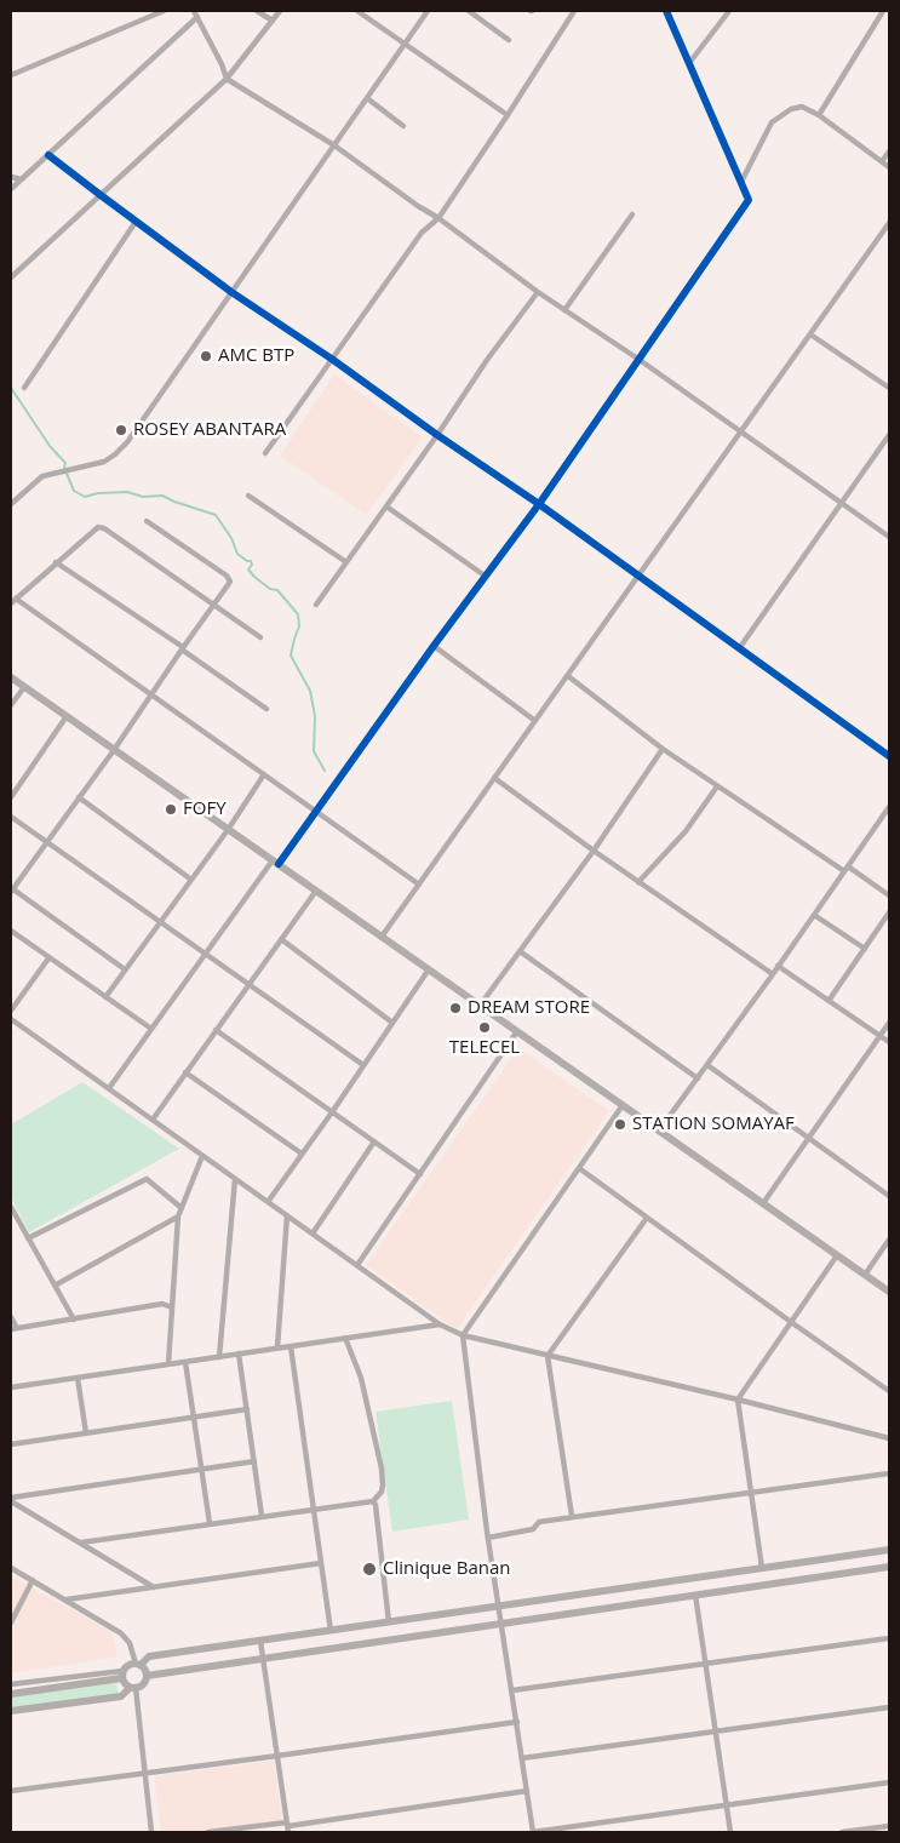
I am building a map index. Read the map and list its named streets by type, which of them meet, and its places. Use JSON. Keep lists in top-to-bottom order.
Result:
{
  "places": [
    "AMC BTP",
    "ROSEY ABANTARA",
    "FOFY",
    "DREAM STORE",
    "TELECEL",
    "STATION SOMAYAF",
    "Clinique Banan"
  ]
}
